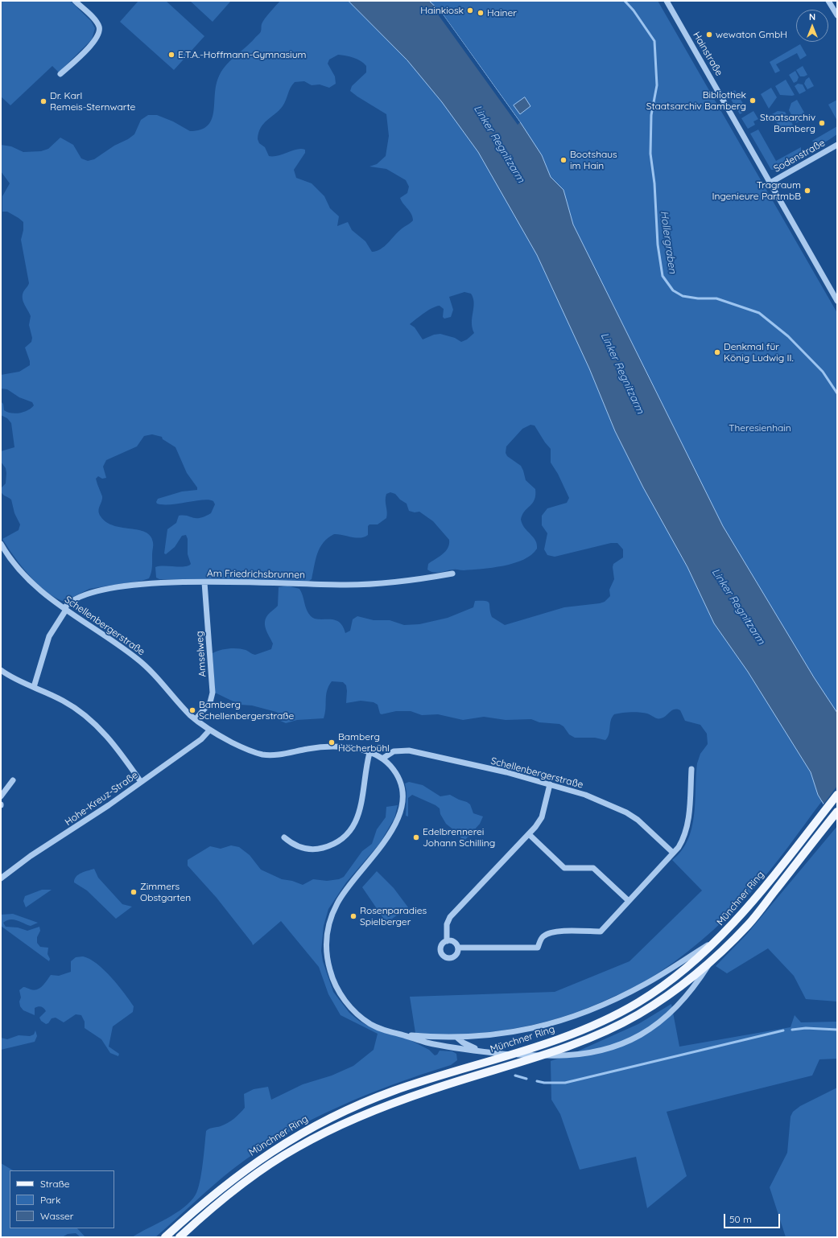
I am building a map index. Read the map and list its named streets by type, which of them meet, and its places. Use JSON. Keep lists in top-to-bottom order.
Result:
{
  "streets": {
    "main road": ["Münchner Ring"],
    "street": [
      "Hainstraße",
      "Sodenstraße",
      "Am Friedrichsbrunnen",
      "Schellenbergerstraße",
      "Amselweg",
      "Hohe-Kreuz-Straße"
    ]
  },
  "crossings": [
    ["Hainstraße", "Sodenstraße"],
    ["Am Friedrichsbrunnen", "Schellenbergerstraße"],
    ["Am Friedrichsbrunnen", "Amselweg"],
    ["Schellenbergerstraße", "Amselweg"],
    ["Schellenbergerstraße", "Hohe-Kreuz-Straße"],
    ["Schellenbergerstraße", "Münchner Ring"]
  ],
  "water": ["Linker Regnitzarm", "Hollergraben"],
  "parks": ["Theresienhain"],
  "places": [
    "Hainkiosk",
    "Hainer",
    "wewaton GmbH",
    "E.T.A.-Hoffmann-Gymnasium",
    "Bibliothek Staatsarchiv Bamberg",
    "Dr. Karl Remeis-Sternwarte",
    "Staatsarchiv Bamberg",
    "Bootshaus im Hain",
    "Tragraum Ingenieure PartmbB",
    "Denkmal für König Ludwig II.",
    "Bamberg Schellenbergerstraße",
    "Bamberg Höcherbühl",
    "Edelbrennerei Johann Schilling",
    "Zimmers Obstgarten",
    "Rosenparadies Spielberger"
  ],
  "legend": ["Straße", "Park", "Wasser"],
  "scale_bar": "50 m",
  "north": "top"
}
